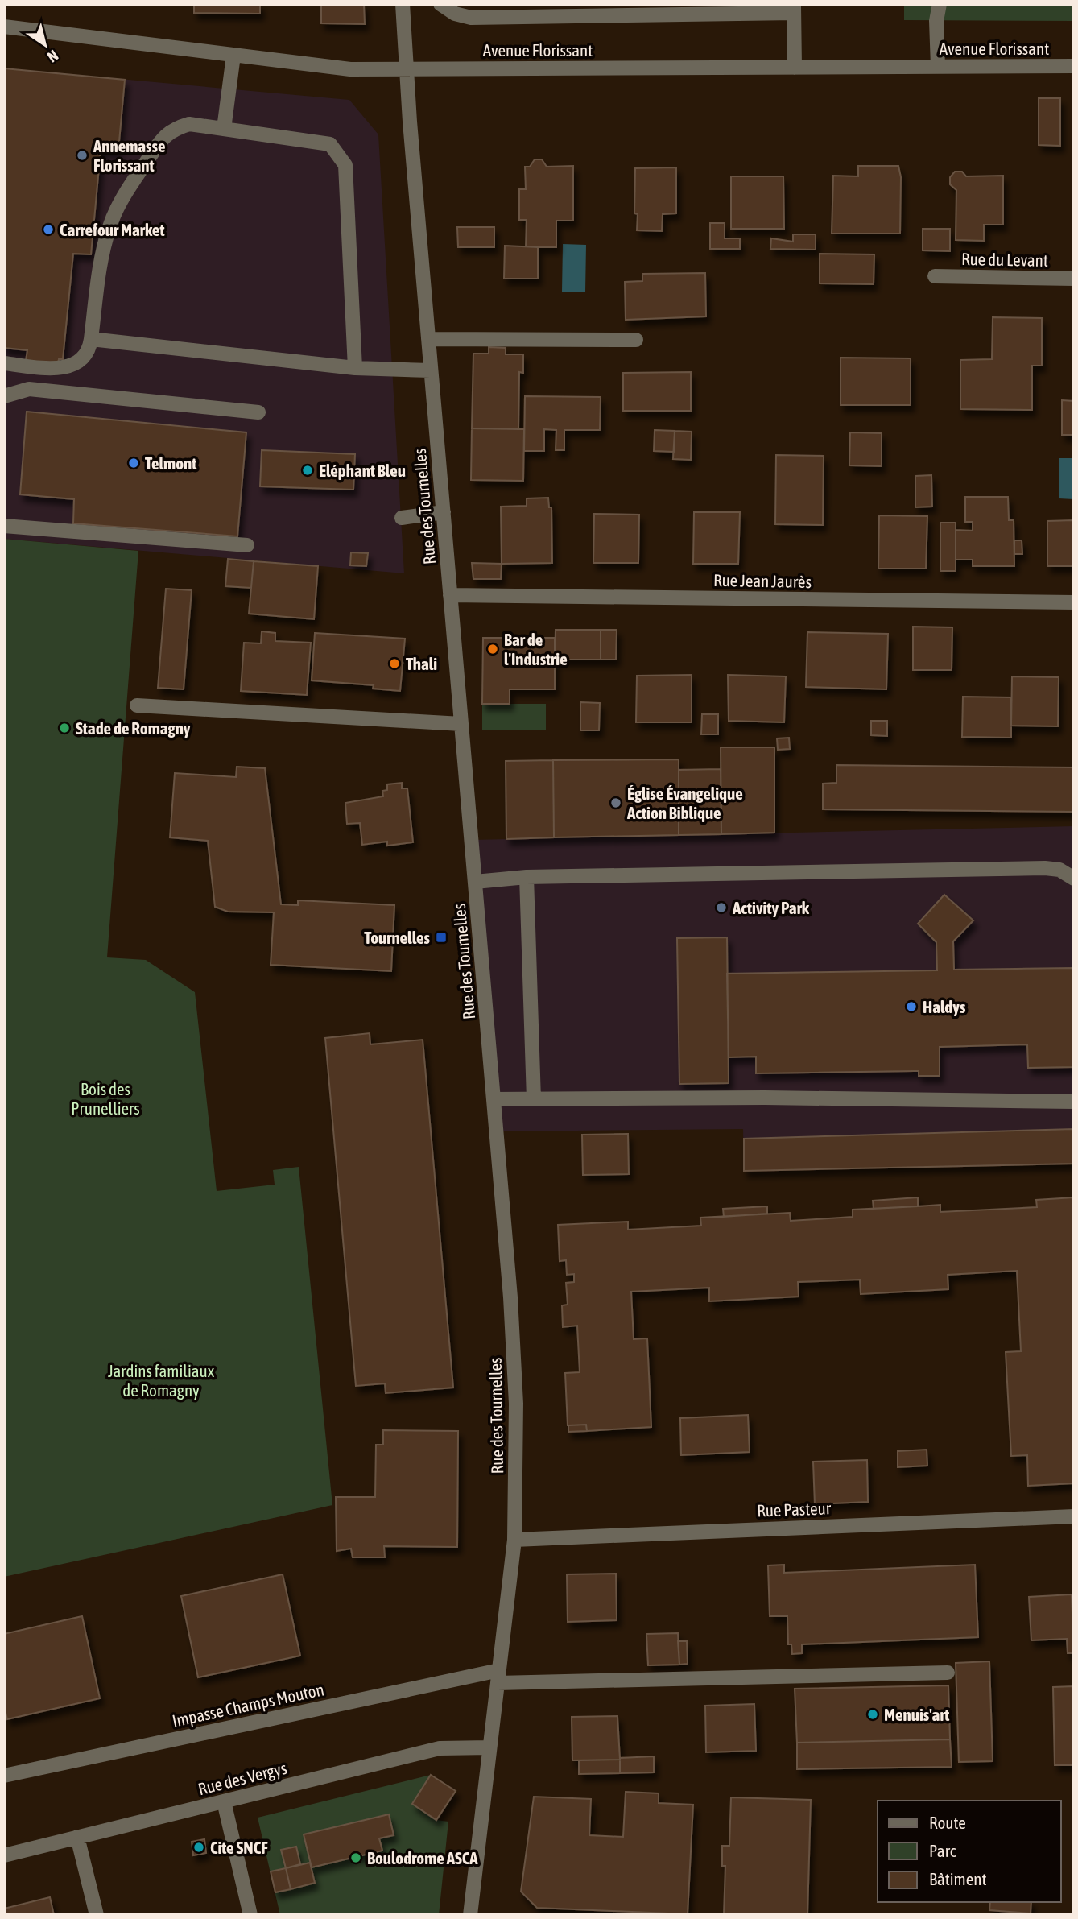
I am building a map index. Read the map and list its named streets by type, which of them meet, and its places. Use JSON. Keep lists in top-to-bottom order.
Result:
{
  "streets": {
    "street": [
      "Avenue Florissant",
      "Rue du Levant",
      "Rue des Tournelles",
      "Rue Jean Jaurès",
      "Rue Pasteur",
      "Impasse Champs Mouton",
      "Rue des Vergys"
    ]
  },
  "crossings": [
    ["Avenue Florissant", "Rue des Tournelles"],
    ["Rue des Tournelles", "Rue Jean Jaurès"],
    ["Rue des Tournelles", "Rue Pasteur"],
    ["Rue des Tournelles", "Impasse Champs Mouton"],
    ["Rue des Tournelles", "Rue des Vergys"]
  ],
  "parks": ["Bois des Prunelliers", "Jardins familiaux de Romagny"],
  "places": {
    "other": [
      "Annemasse Florissant",
      "Carrefour Market",
      "Telmont",
      "Eléphant Bleu",
      "Bar de l'Industrie",
      "Thali",
      "Stade de Romagny",
      "Église Évangelique Action Biblique",
      "Activity Park",
      "Haldys",
      "Menuis'art",
      "Cite SNCF",
      "Boulodrome ASCA"
    ],
    "transit": ["Tournelles"]
  },
  "legend": ["Route", "Parc", "Bâtiment"],
  "north": "bottom right"
}
